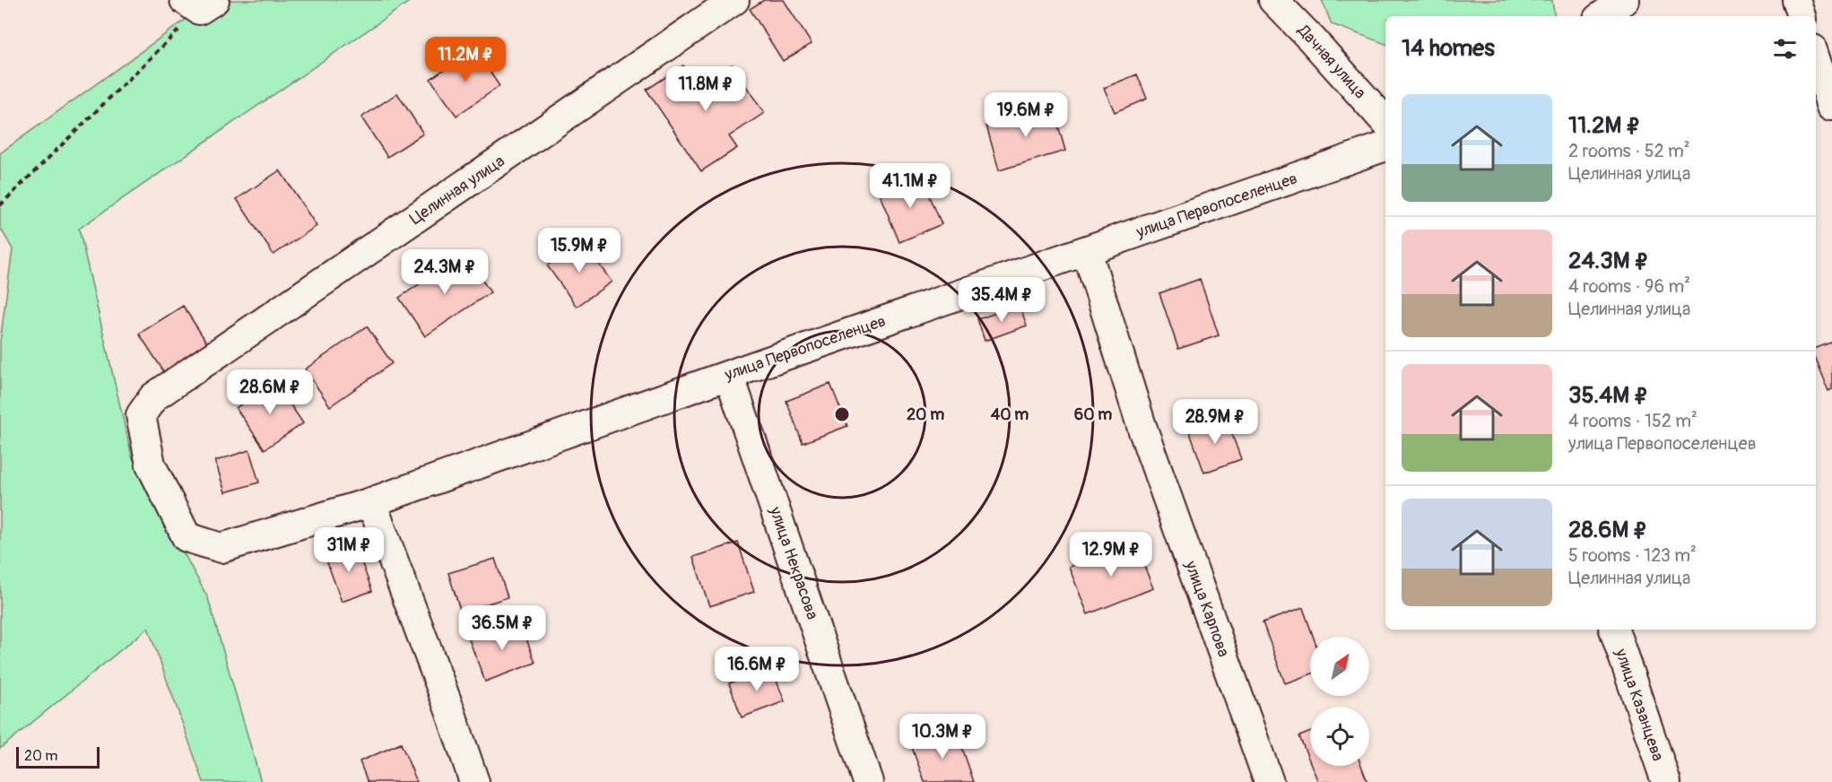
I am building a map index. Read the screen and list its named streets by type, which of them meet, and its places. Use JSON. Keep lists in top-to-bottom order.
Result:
{
  "streets": {
    "street": [
      "Дачная улица",
      "Целинная улица",
      "улица Первопоселенцев",
      "улица Некрасова",
      "улица Карпова",
      "улица Казанцева"
    ]
  },
  "crossings": [
    ["Целинная улица", "улица Первопоселенцев"],
    ["улица Первопоселенцев", "улица Некрасова"],
    ["улица Первопоселенцев", "улица Карпова"]
  ],
  "scale_bar": "20 m",
  "north": "top right",
  "page": {
    "heading": "14 homes",
    "price": [
      "11.2M ₽",
      "11.8M ₽",
      "19.6M ₽",
      "41.1M ₽",
      "15.9M ₽",
      "24.3M ₽",
      "35.4M ₽",
      "28.6M ₽",
      "28.9M ₽",
      "31M ₽",
      "12.9M ₽",
      "36.5M ₽",
      "16.6M ₽",
      "10.3M ₽"
    ],
    "list": [
      {
        "name": "11.2M ₽",
        "note": "2 rooms · 52 m² · Целинная улица"
      },
      {
        "name": "24.3M ₽",
        "note": "4 rooms · 96 m² · Целинная улица"
      },
      {
        "name": "35.4M ₽",
        "note": "4 rooms · 152 m² · улица Первопоселенцев"
      },
      {
        "name": "28.6M ₽",
        "note": "5 rooms · 123 m² · Целинная улица"
      }
    ],
    "scale": "20 m"
  },
  "rings": ["20 m", "40 m", "60 m"]
}
